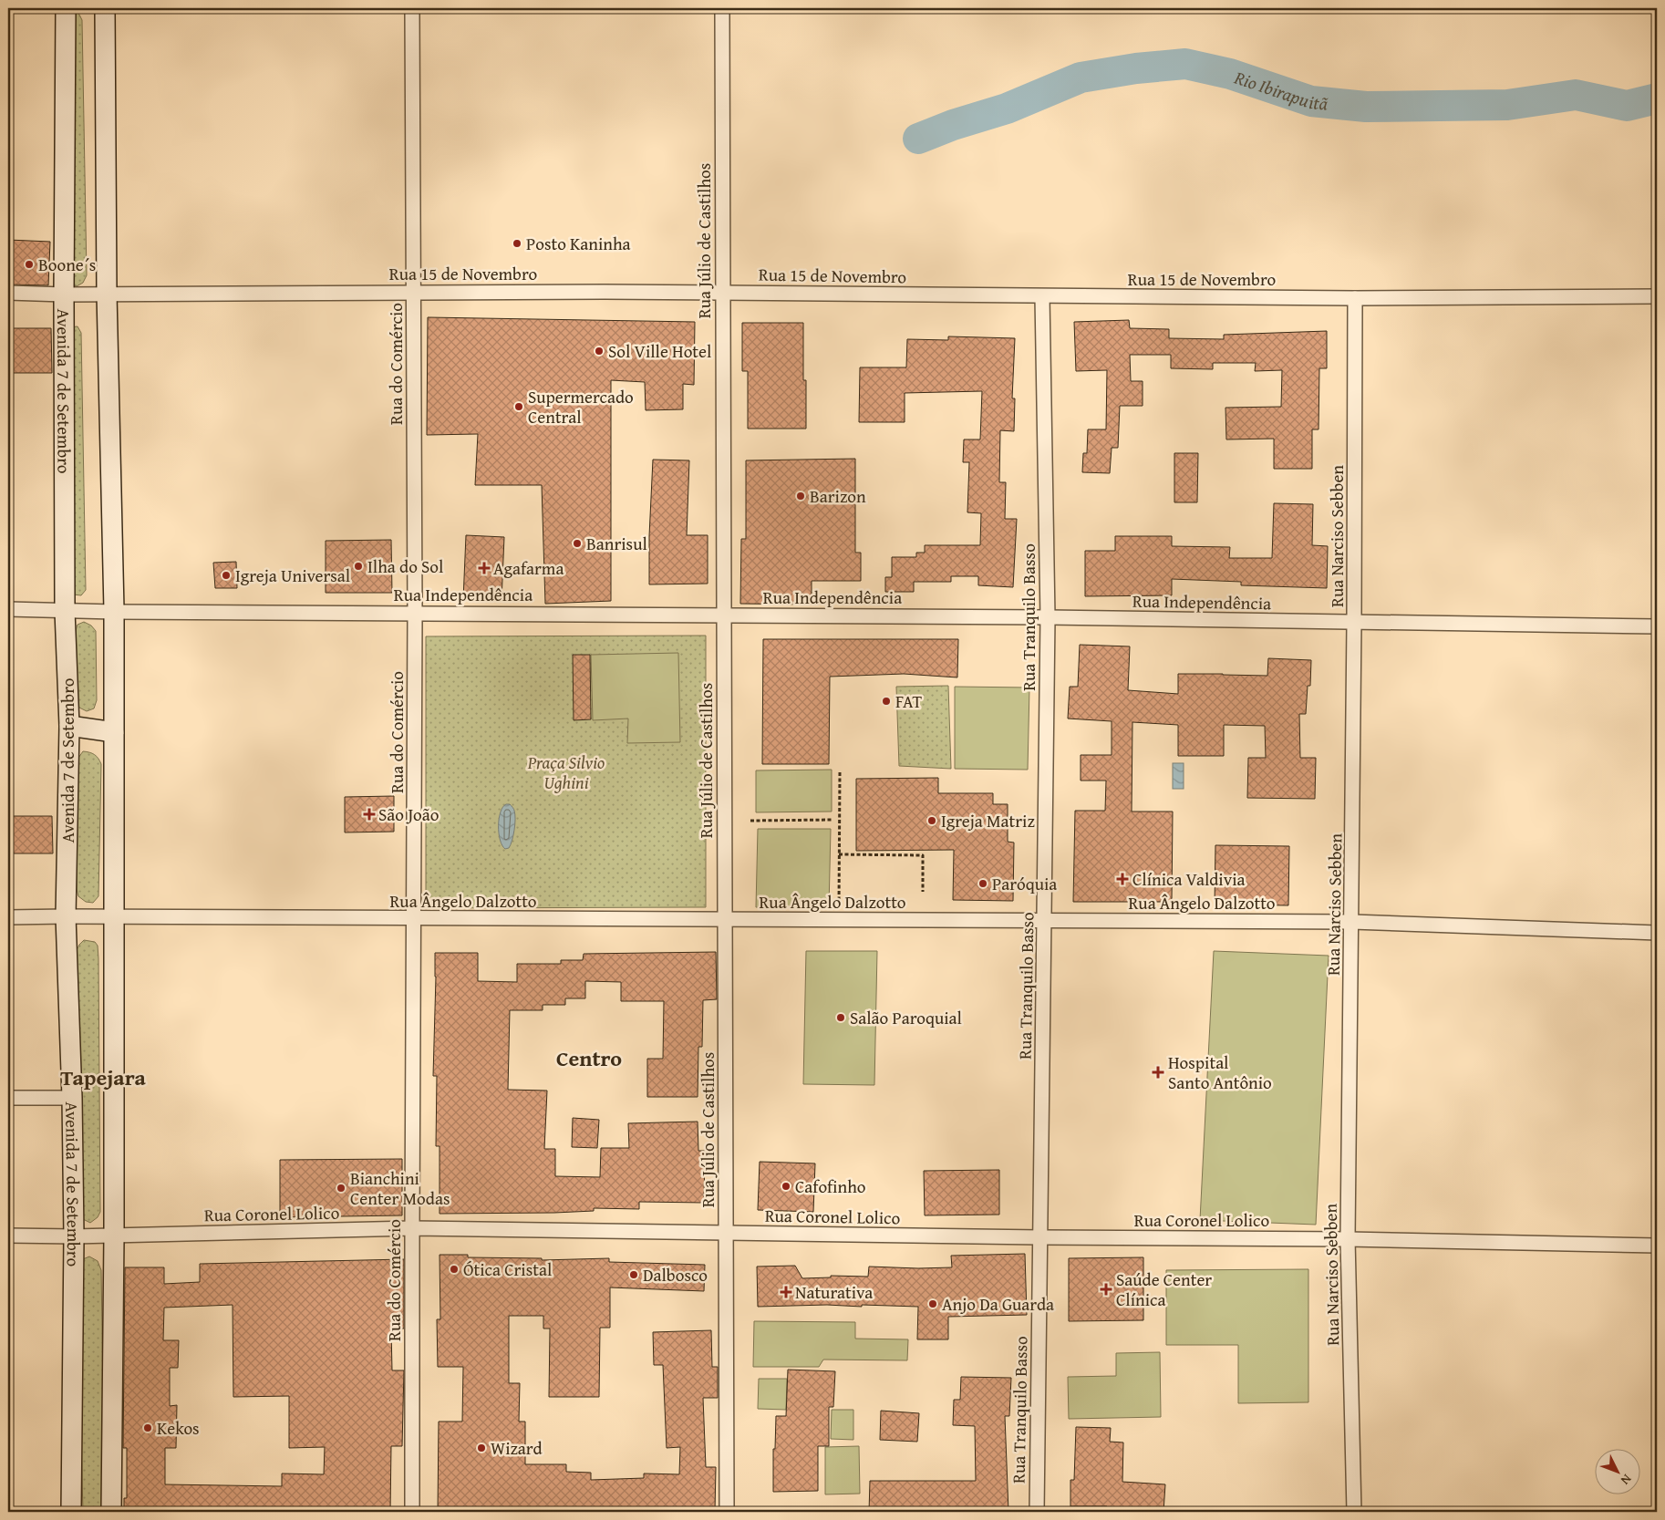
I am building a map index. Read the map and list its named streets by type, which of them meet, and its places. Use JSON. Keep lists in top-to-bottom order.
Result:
{
  "streets": {
    "main road": ["Avenida 7 de Setembro"],
    "street": [
      "Rua Júlio de Castilhos",
      "Rua 15 de Novembro",
      "Rua do Comércio",
      "Rua Narciso Sebben",
      "Rua Independência",
      "Rua Tranquilo Basso",
      "Rua Ângelo Dalzotto",
      "Rua Coronel Lolico"
    ]
  },
  "crossings": [
    ["Rua Júlio de Castilhos", "Rua 15 de Novembro"],
    ["Rua Júlio de Castilhos", "Rua Independência"],
    ["Rua Júlio de Castilhos", "Rua Ângelo Dalzotto"],
    ["Rua Júlio de Castilhos", "Rua Coronel Lolico"],
    ["Rua 15 de Novembro", "Rua do Comércio"],
    ["Rua 15 de Novembro", "Avenida 7 de Setembro"],
    ["Rua 15 de Novembro", "Rua Narciso Sebben"],
    ["Rua 15 de Novembro", "Rua Tranquilo Basso"],
    ["Rua do Comércio", "Rua Independência"],
    ["Rua do Comércio", "Rua Ângelo Dalzotto"],
    ["Rua do Comércio", "Rua Coronel Lolico"],
    ["Avenida 7 de Setembro", "Rua Independência"],
    ["Avenida 7 de Setembro", "Rua Ângelo Dalzotto"],
    ["Avenida 7 de Setembro", "Rua Coronel Lolico"],
    ["Rua Narciso Sebben", "Rua Independência"],
    ["Rua Narciso Sebben", "Rua Ângelo Dalzotto"],
    ["Rua Narciso Sebben", "Rua Coronel Lolico"],
    ["Rua Independência", "Rua Tranquilo Basso"],
    ["Rua Tranquilo Basso", "Rua Ângelo Dalzotto"],
    ["Rua Tranquilo Basso", "Rua Coronel Lolico"]
  ],
  "districts": ["Centro", "Tapejara"],
  "water": ["Rio Ibirapuitã"],
  "parks": ["Praça Silvio Ughini"],
  "places": {
    "other": [
      "Posto Kaninha",
      "Boone´s",
      "Sol Ville Hotel",
      "Supermercado Central",
      "Barizon",
      "Banrisul",
      "Ilha do Sol",
      "Igreja Universal",
      "FAT",
      "Igreja Matriz",
      "Paróquia",
      "Salão Paroquial",
      "Cafofinho",
      "Bianchini Center Modas",
      "Ótica Cristal",
      "Dalbosco",
      "Anjo Da Guarda",
      "Kekos",
      "Wizard"
    ],
    "health": [
      "Agafarma",
      "São João",
      "Clínica Valdivia",
      "Hospital Santo Antônio",
      "Saúde Center Clínica",
      "Naturativa"
    ]
  },
  "north": "bottom right"
}
